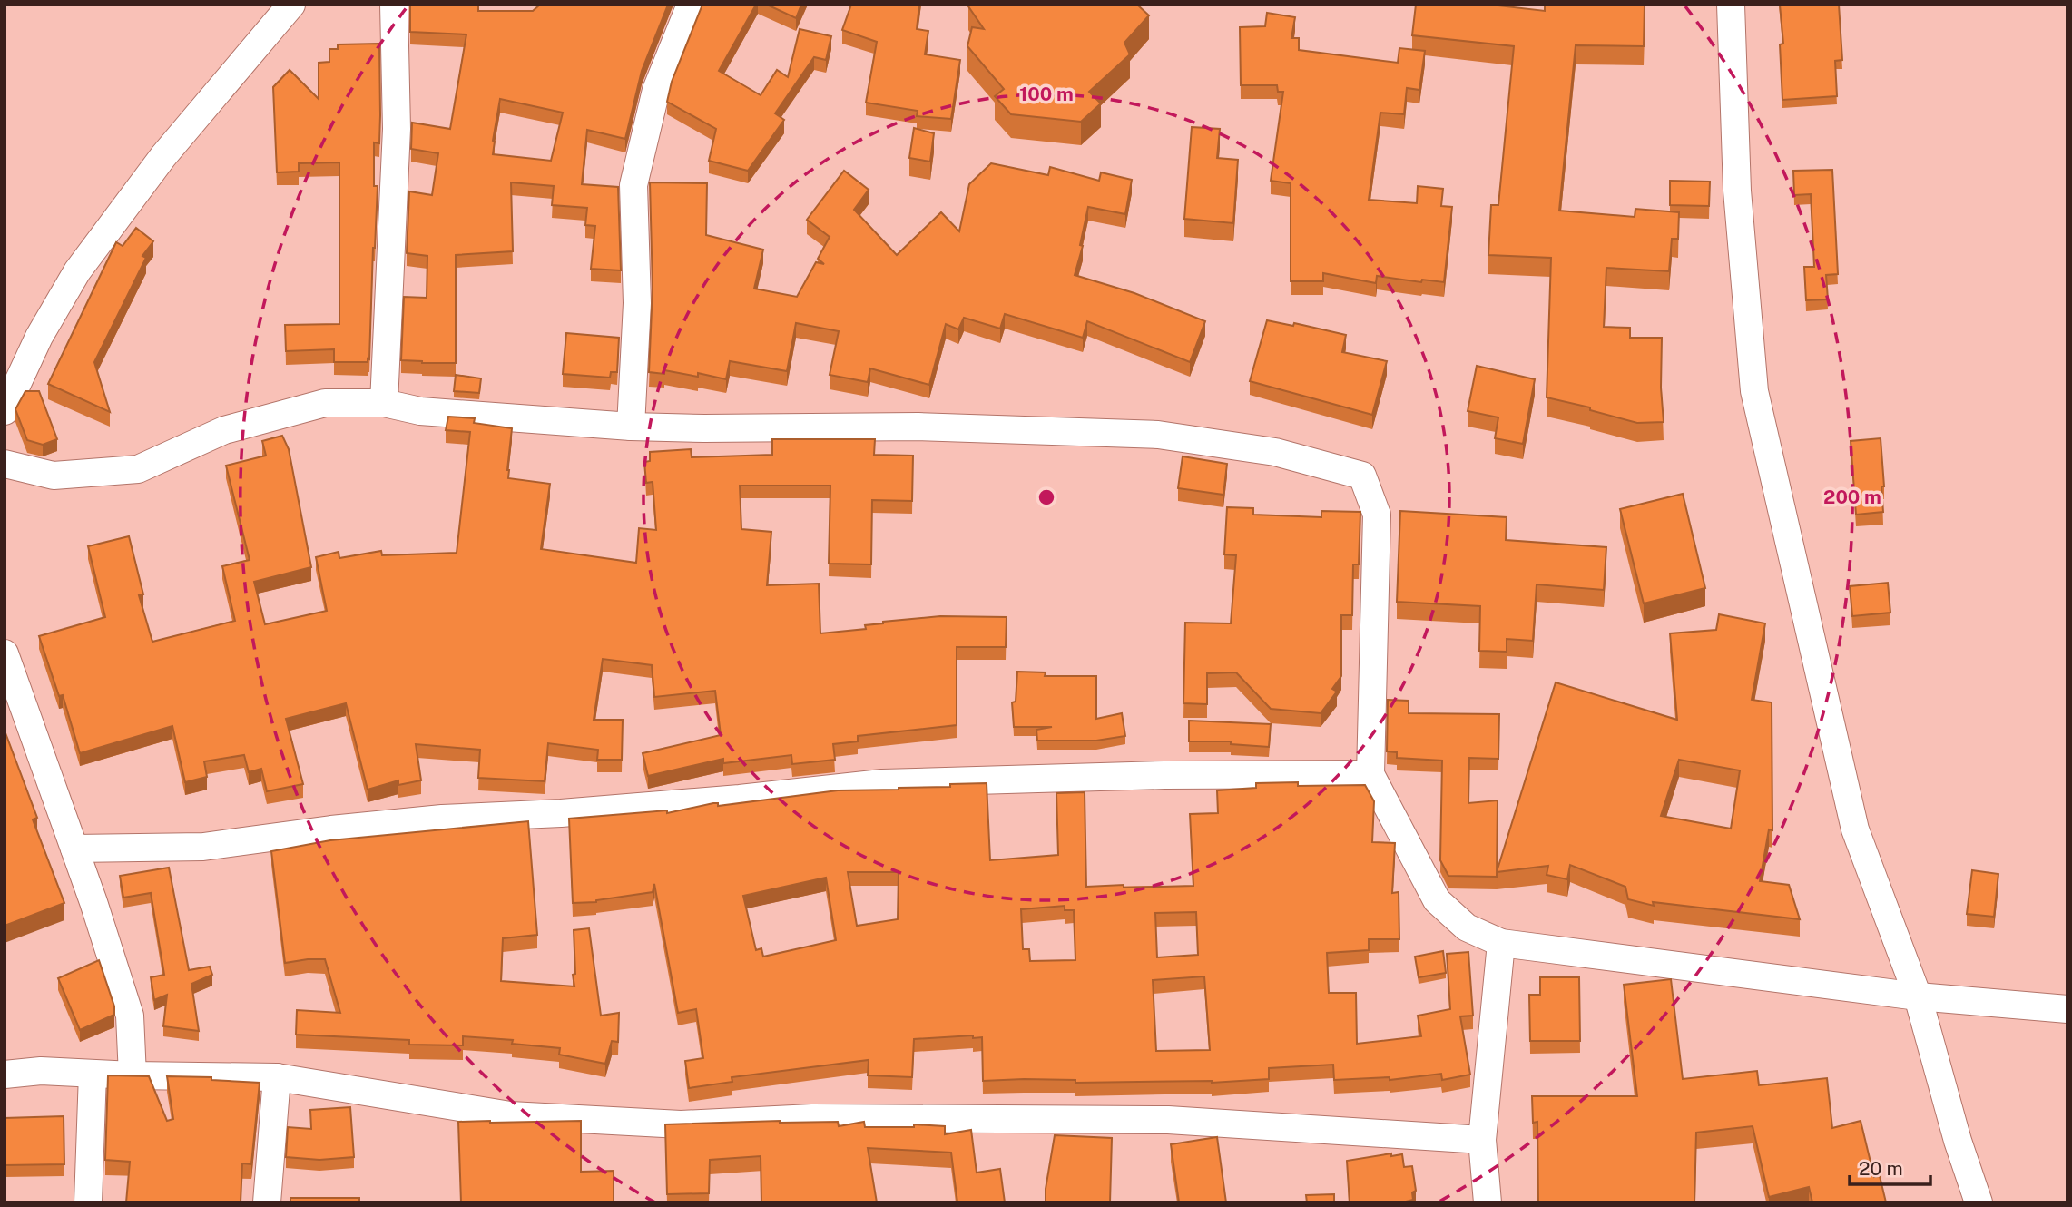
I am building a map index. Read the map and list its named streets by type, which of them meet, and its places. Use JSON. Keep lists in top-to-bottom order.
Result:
{
  "scale_bar": "20 m",
  "rings": ["100 m", "200 m"]
}
